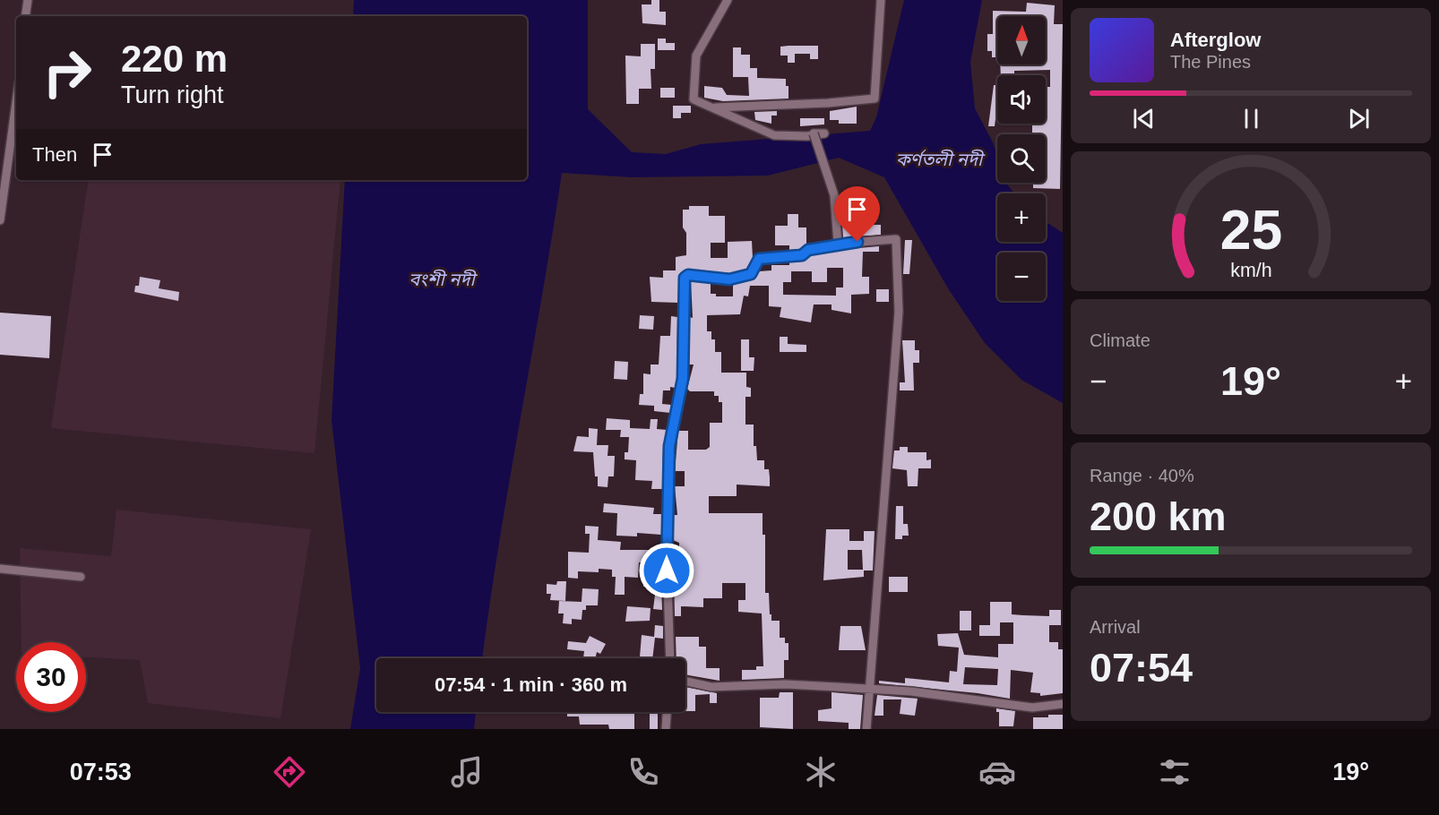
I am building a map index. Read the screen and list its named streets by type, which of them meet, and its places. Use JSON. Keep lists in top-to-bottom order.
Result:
{
  "water": ["কর্ণতলী নদী", "বংশী নদী"],
  "north": "top",
  "page": {
    "map_buttons": ["+", "−"],
    "turn": ["220 m", "Turn right"],
    "song": ["Afterglow", "The Pines"],
    "then": "Then",
    "tile": [
      "Climate",
      ["Range · 40%", "200 km"],
      ["Arrival", "07:54"]
    ],
    "heat": ["−", "19°", "+"],
    "limit": "30",
    "trip": "07:54 · 1 min · 360 m",
    "tabs": ["07:53", "19°"],
    "gauge": ["25", "km/h"]
  }
}
